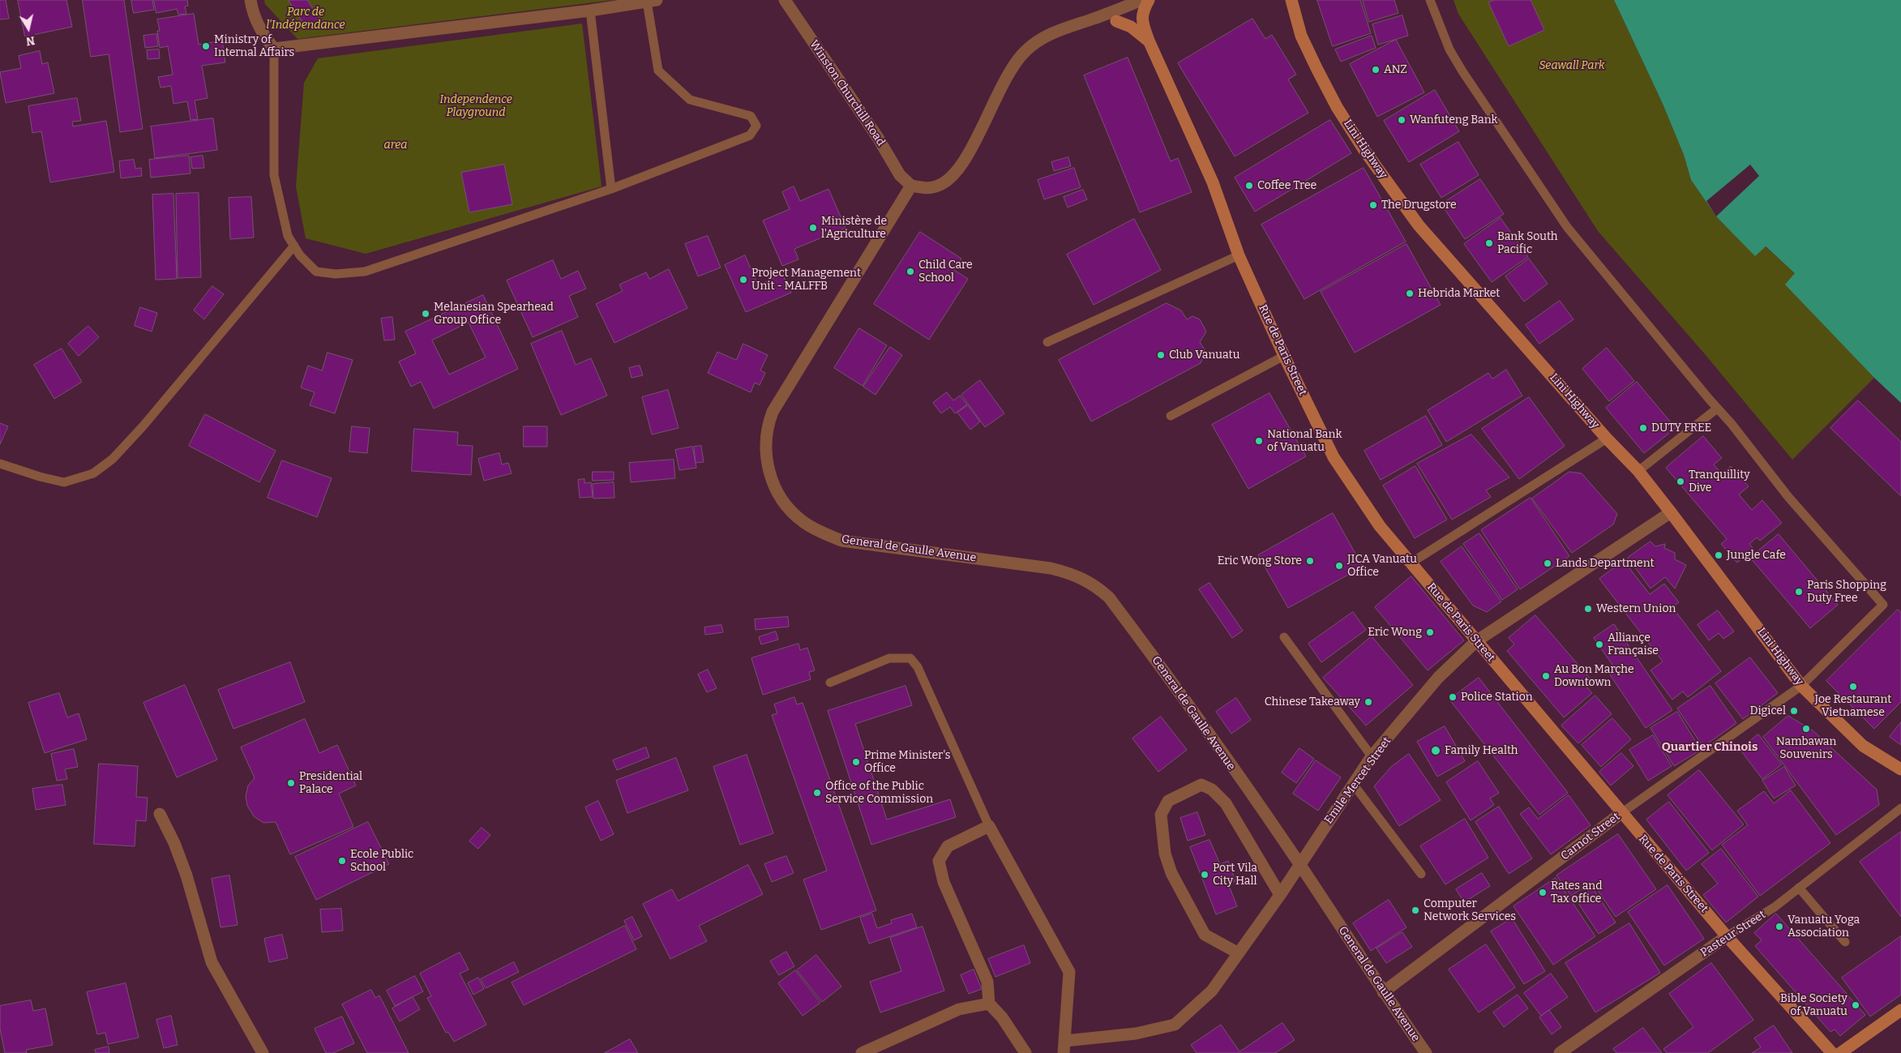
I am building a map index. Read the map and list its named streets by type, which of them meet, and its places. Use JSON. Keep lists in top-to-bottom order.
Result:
{
  "streets": {
    "street": [
      "Winston Churchill Road",
      "Lini Highway",
      "Rue de Paris Street",
      "General de Gaulle Avenue",
      "Emile Mercet Street",
      "Carnot Street",
      "Pasteur Street"
    ]
  },
  "crossings": [
    ["Winston Churchill Road", "General de Gaulle Avenue"],
    ["Lini Highway", "Emile Mercet Street"],
    ["Lini Highway", "Carnot Street"],
    ["Rue de Paris Street", "Emile Mercet Street"],
    ["Rue de Paris Street", "Carnot Street"],
    ["Rue de Paris Street", "Pasteur Street"],
    ["General de Gaulle Avenue", "Emile Mercet Street"],
    ["General de Gaulle Avenue", "Carnot Street"]
  ],
  "districts": ["Quartier Chinois"],
  "parks": [
    "Parc de l'Indépendance",
    "Seawall Park",
    "Independence Playground",
    "area"
  ],
  "places": [
    "Ministry of Internal Affairs",
    "ANZ",
    "Wanfuteng Bank",
    "Coffee Tree",
    "The Drugstore",
    "Ministère de l'Agriculture",
    "Bank South Pacific",
    "Child Care School",
    "Project Management Unit - MALFFB",
    "Hebrida Market",
    "Melanesian Spearhead Group Office",
    "Club Vanuatu",
    "DUTY FREE",
    "National Bank of Vanuatu",
    "Tranquillity Dive",
    "Jungle Cafe",
    "Eric Wong Store",
    "Lands Department",
    "JICA Vanuatu Office",
    "Paris Shopping Duty Free",
    "Western Union",
    "Eric Wong",
    "Alliançe Française",
    "Au Bon Marçhe Downtown",
    "Joe Restaurant Vietnamese",
    "Police Station",
    "Chinese Takeaway",
    "Digicel",
    "Nambawan Souvenirs",
    "Family Health",
    "Prime Minister's Office",
    "Presidential Palace",
    "Office of the Public Service Commission",
    "Ecole Public School",
    "Port Vila City Hall",
    "Rates and Tax office",
    "Computer Network Services",
    "Vanuatu Yoga Association",
    "Bible Society of Vanuatu"
  ],
  "north": "bottom"
}
